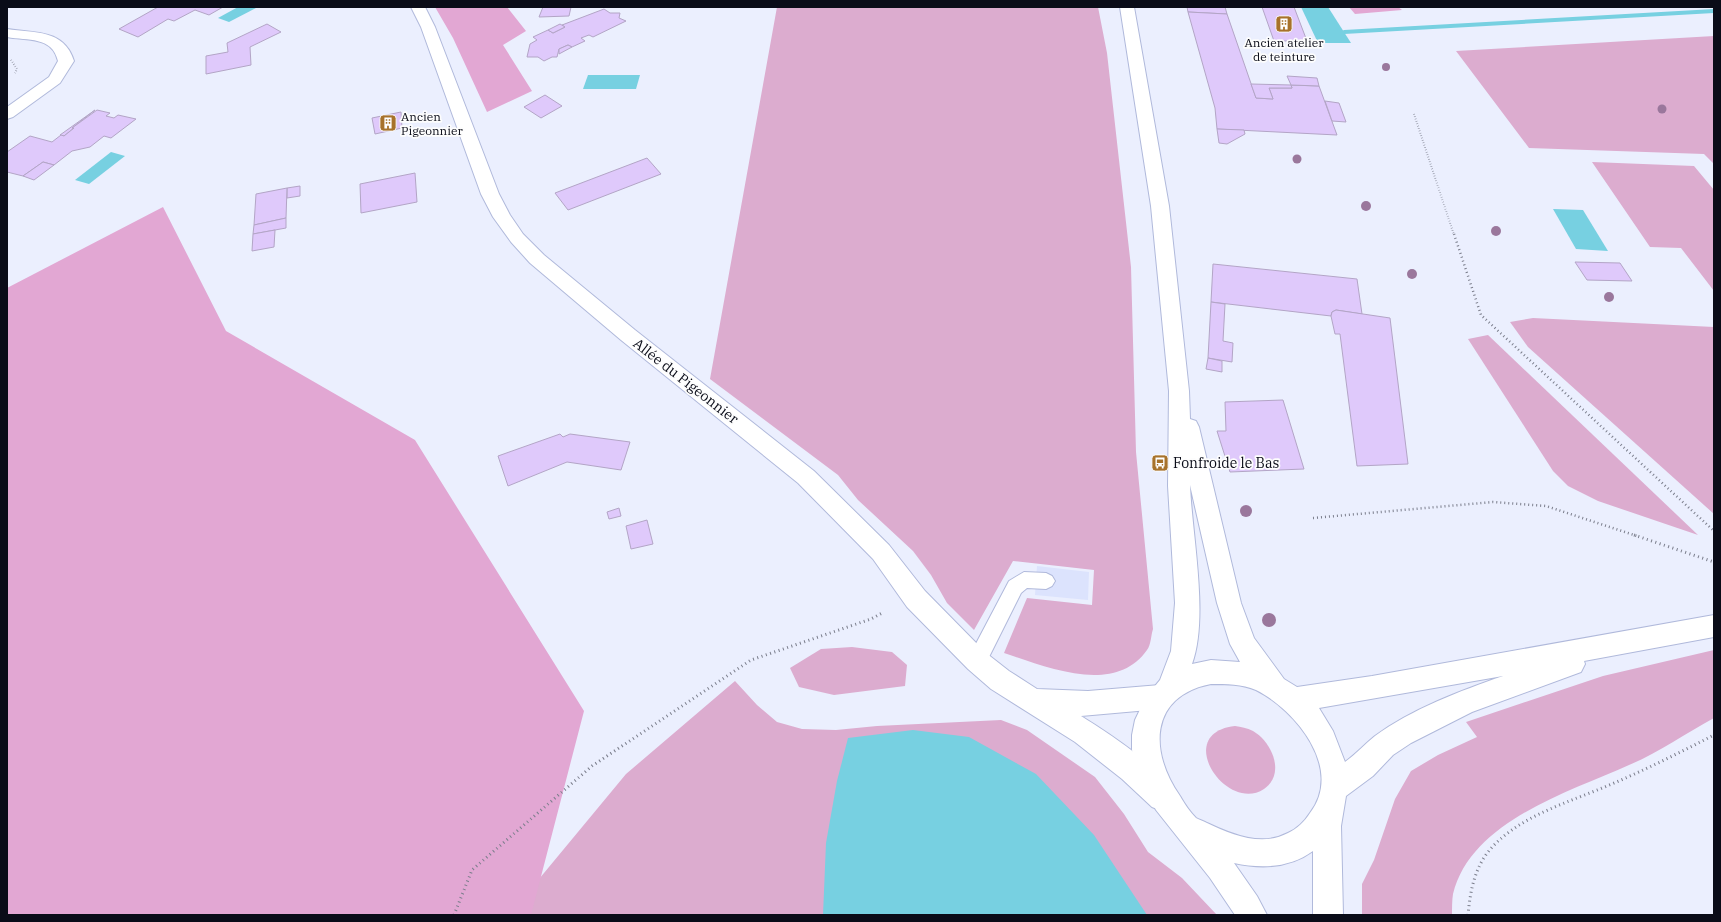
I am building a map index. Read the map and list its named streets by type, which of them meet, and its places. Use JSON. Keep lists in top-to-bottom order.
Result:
{
  "streets": {
    "street": ["Allée du Pigeonnier"]
  },
  "places": {
    "building": ["Ancien atelier de teinture", "Ancien Pigeonnier"],
    "bus stop": ["Fonfroide le Bas"]
  }
}
